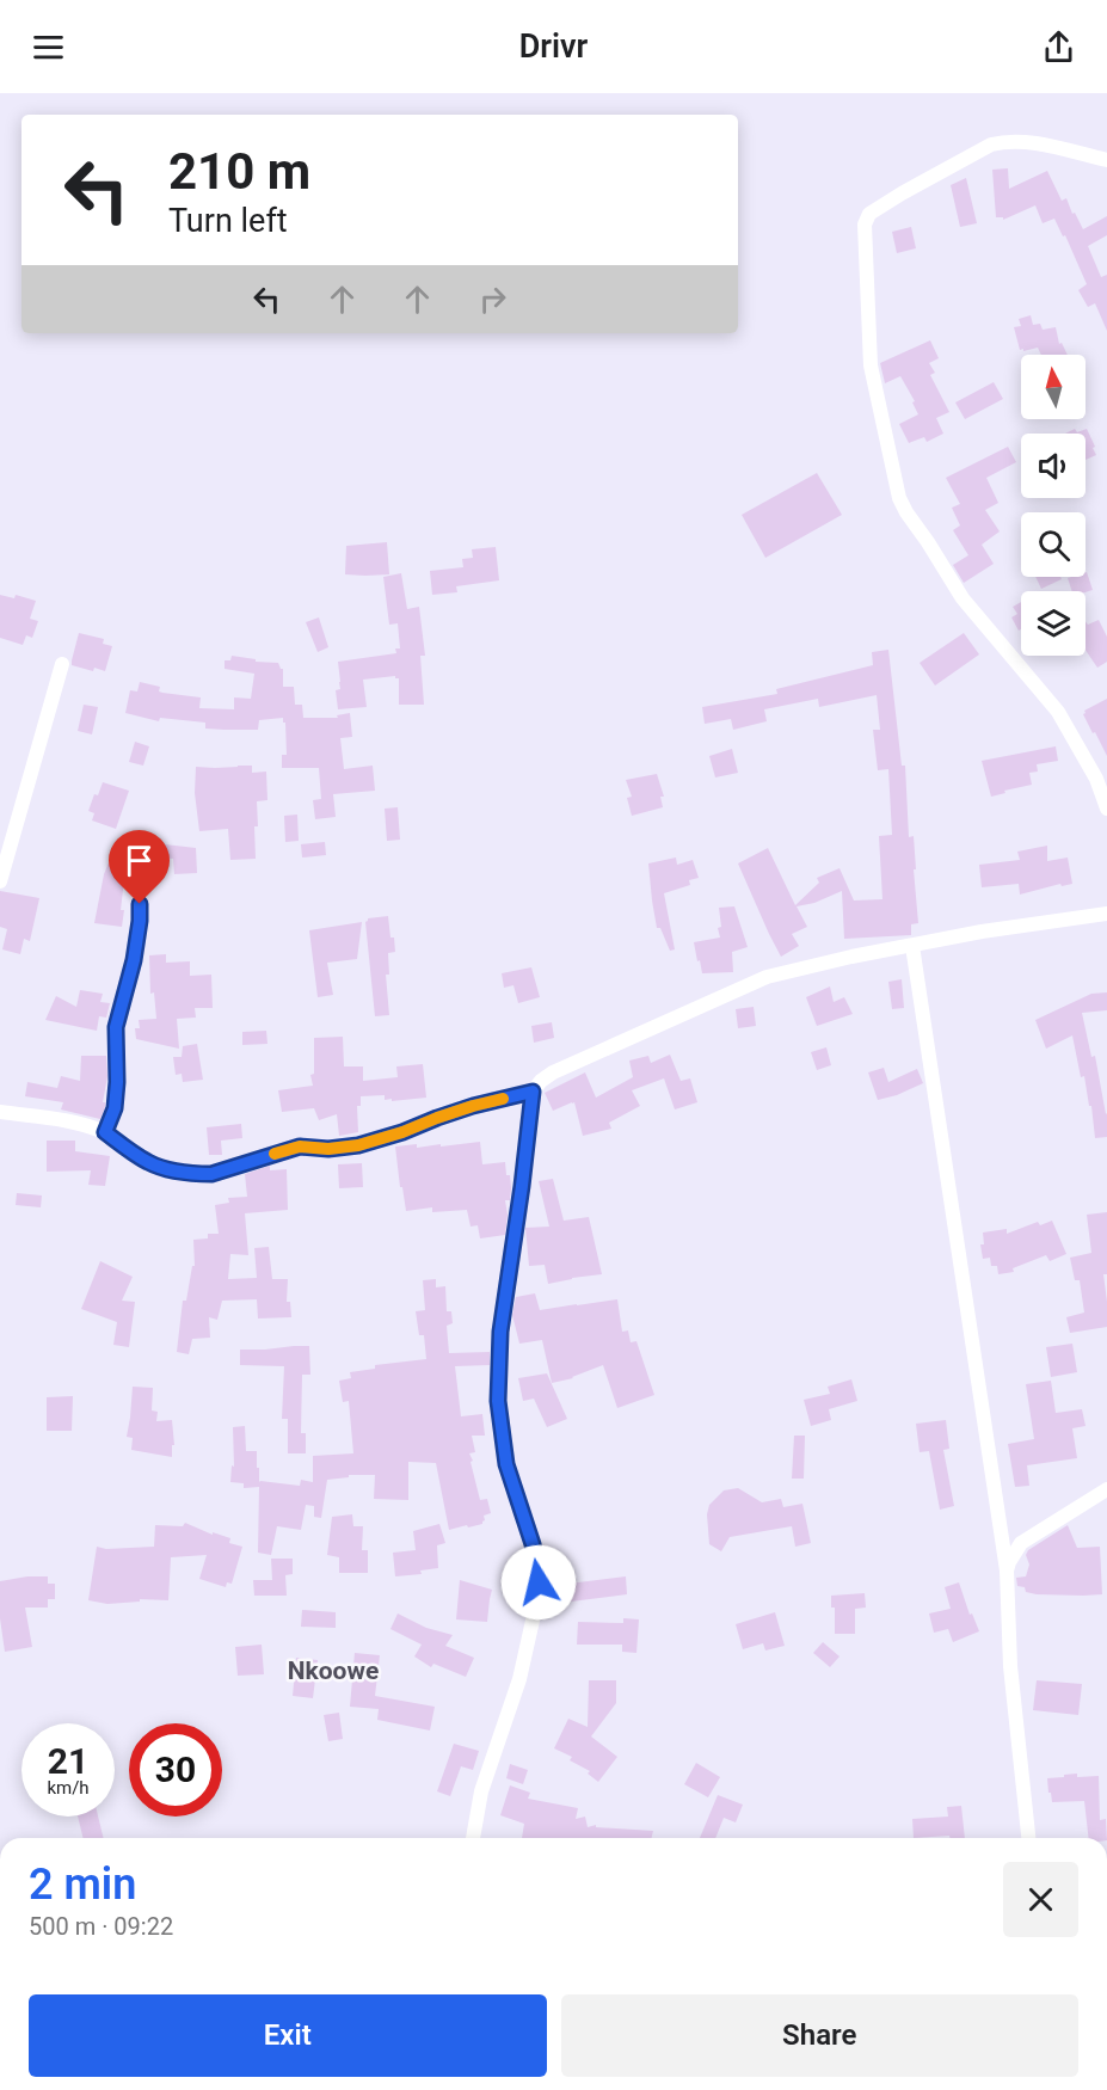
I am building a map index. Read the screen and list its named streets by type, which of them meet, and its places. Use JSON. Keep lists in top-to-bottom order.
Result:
{
  "districts": ["Nkoowe"],
  "north": "top",
  "page": {
    "header": "Drivr",
    "turn": ["210 m", "Turn left"],
    "speed": "21 km/h",
    "limit": "30",
    "heading": ["2 min", "500 m · 09:22"],
    "buttons": ["Exit", "Share"]
  }
}
